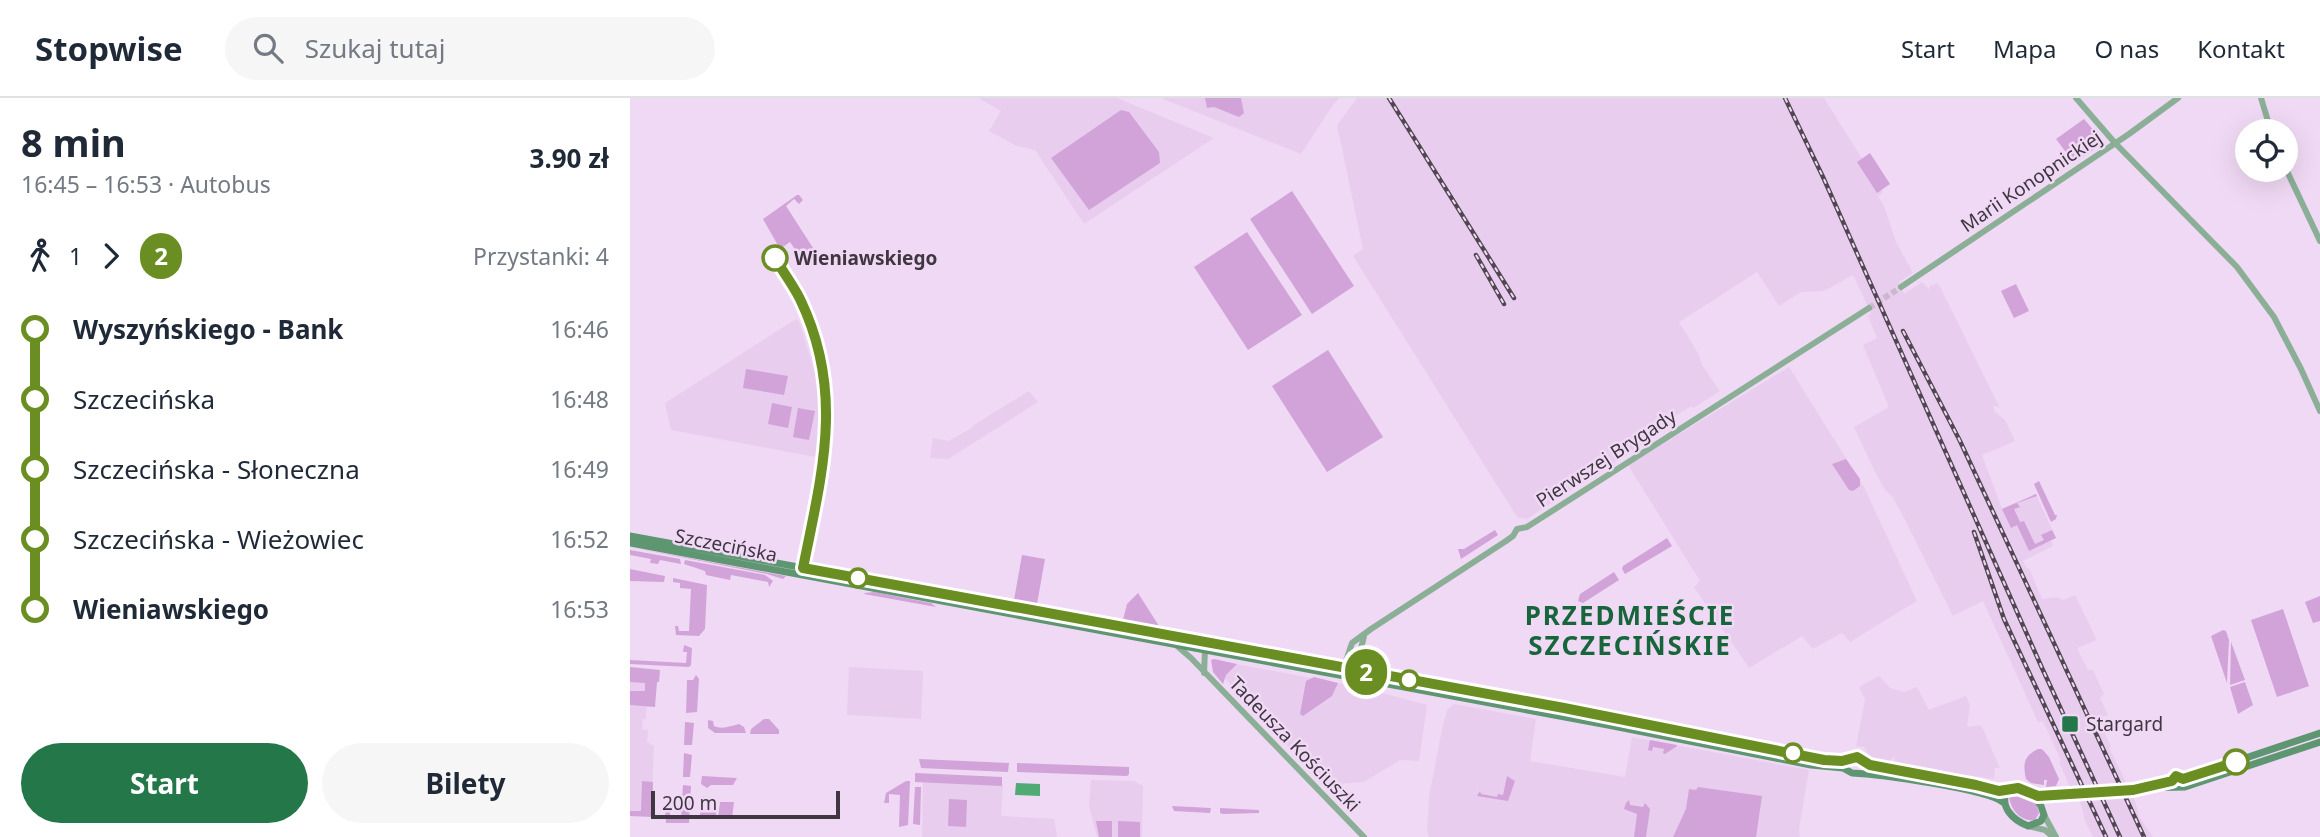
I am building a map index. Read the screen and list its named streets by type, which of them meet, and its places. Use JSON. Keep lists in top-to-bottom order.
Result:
{
  "streets": {
    "main road": ["Szczecińska"],
    "street": ["Marii Konopnickiej", "Pierwszej Brygady", "Tadeusza Kościuszki"]
  },
  "crossings": [
    ["Pierwszej Brygady", "Szczecińska"],
    ["Szczecińska", "Tadeusza Kościuszki"]
  ],
  "districts": ["PRZEDMIEŚCIE SZCZECIŃSKIE"],
  "places": {
    "other": ["Wieniawskiego"],
    "transit": ["Stargard"]
  },
  "lines": ["bus line 2"],
  "scale_bar": "200 m",
  "page": {
    "header": "Stopwise",
    "search": "Szukaj tutaj",
    "nav": [
      "Start",
      "Mapa",
      "O nas",
      "Kontakt"
    ],
    "heading": ["8 min", "16:45 – 16:53 · Autobus", "3.90 zł"],
    "on_map": "2",
    "legs": ["1", "2", "Przystanki: 4"],
    "list": [
      {
        "name": "Wyszyńskiego - Bank",
        "value": "16:46"
      },
      {
        "name": "Szczecińska",
        "value": "16:48"
      },
      {
        "name": "Szczecińska - Słoneczna",
        "value": "16:49"
      },
      {
        "name": "Szczecińska - Wieżowiec",
        "value": "16:52"
      },
      {
        "name": "Wieniawskiego",
        "value": "16:53"
      }
    ],
    "buttons": ["Start", "Bilety"],
    "scale": "200 m"
  }
}
